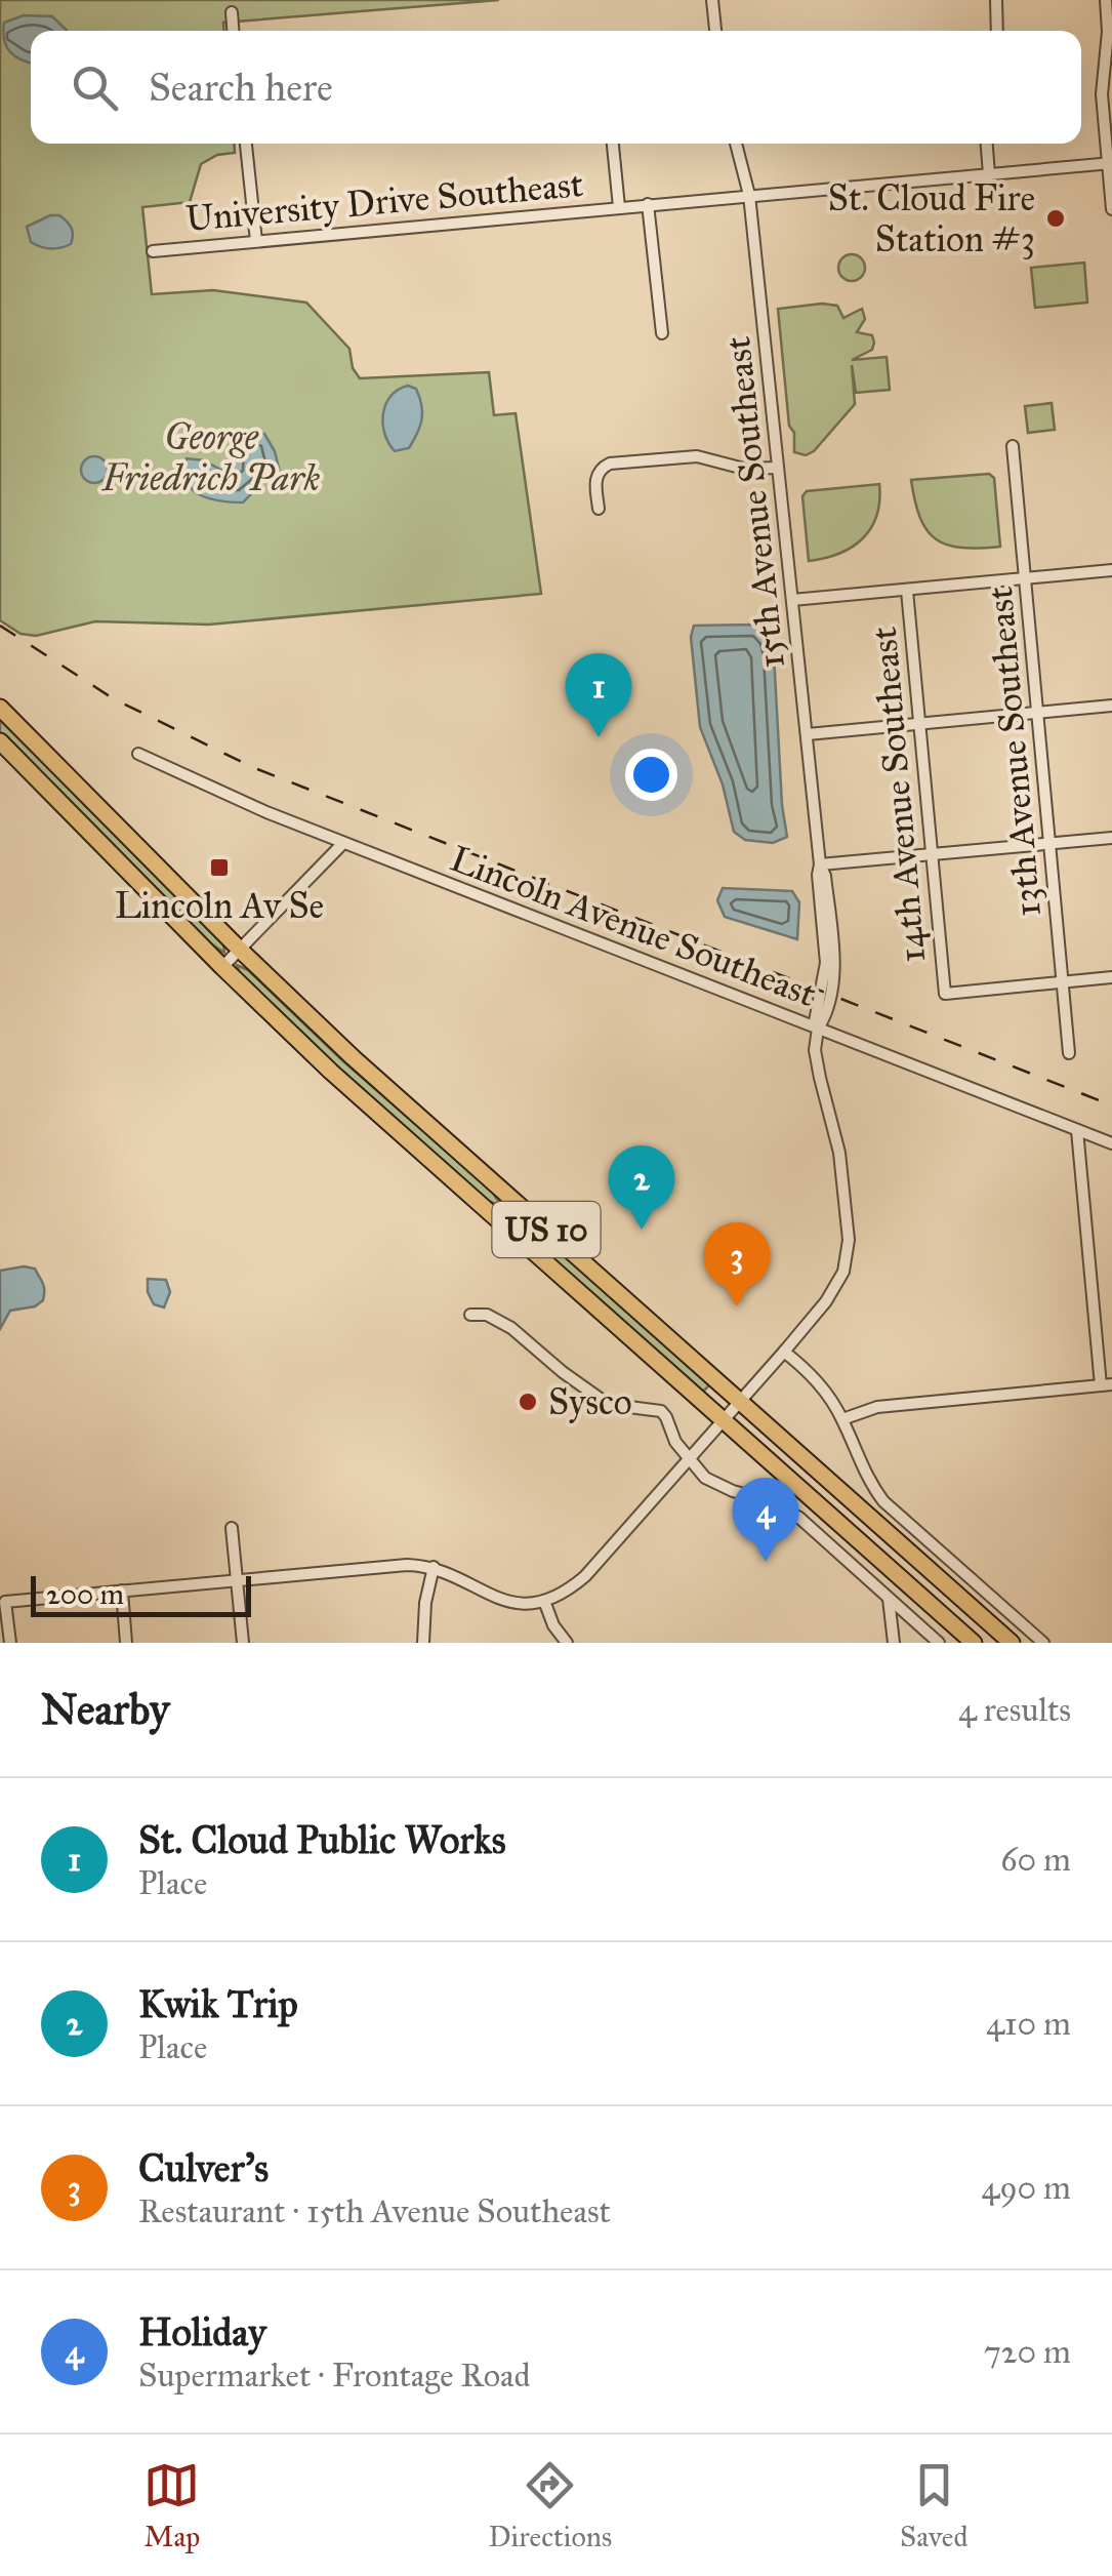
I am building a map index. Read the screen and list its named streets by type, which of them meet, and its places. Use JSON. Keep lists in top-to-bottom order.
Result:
{
  "streets": {
    "highway": ["US 10"],
    "street": [
      "University Drive Southeast",
      "15th Avenue Southeast",
      "13th Avenue Southeast",
      "14th Avenue Southeast",
      "Lincoln Avenue Southeast"
    ]
  },
  "crossings": [
    ["University Drive Southeast", "15th Avenue Southeast"],
    ["15th Avenue Southeast", "Lincoln Avenue Southeast"],
    ["15th Avenue Southeast", "US 10"],
    ["13th Avenue Southeast", "14th Avenue Southeast"]
  ],
  "parks": ["George Friedrich Park"],
  "places": {
    "other": ["St. Cloud Fire Station #3", "Sysco"],
    "transit": ["Lincoln Av Se"]
  },
  "scale_bar": "200 m",
  "page": {
    "search": "Search here",
    "pins": [
      "1",
      "2",
      "3",
      "4"
    ],
    "scale": "200 m",
    "heading": ["Nearby", "4 results"],
    "list": [
      {
        "mark": "1",
        "name": "St. Cloud Public Works",
        "note": "Place",
        "value": "60 m"
      },
      {
        "mark": "2",
        "name": "Kwik Trip",
        "note": "Place",
        "value": "410 m"
      },
      {
        "mark": "3",
        "name": "Culver's",
        "note": "Restaurant · 15th Avenue Southeast",
        "value": "490 m"
      },
      {
        "mark": "4",
        "name": "Holiday",
        "note": "Supermarket · Frontage Road",
        "value": "720 m"
      }
    ],
    "nav": ["Map", "Directions", "Saved"]
  }
}
